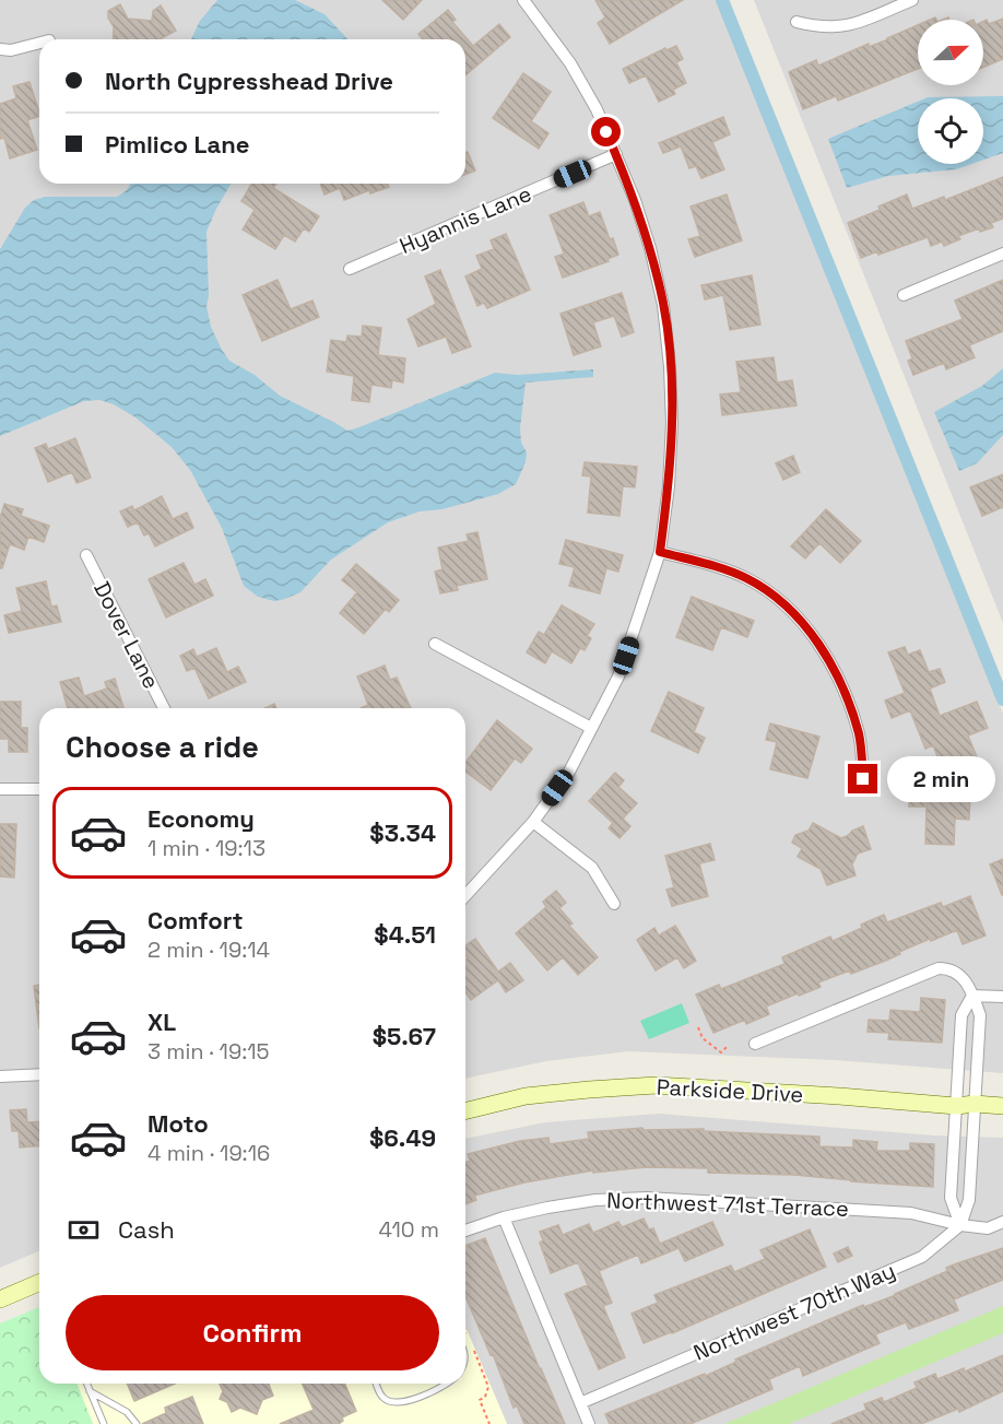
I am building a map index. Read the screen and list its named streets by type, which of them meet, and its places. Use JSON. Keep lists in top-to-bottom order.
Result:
{
  "streets": {
    "street": [
      "Hyannis Lane",
      "Dover Lane",
      "Parkside Drive",
      "Northwest 71st Terrace",
      "Northwest 70th Way"
    ]
  },
  "crossings": [
    ["Northwest 71st Terrace", "Northwest 70th Way"]
  ],
  "north": "right",
  "page": {
    "banner": ["North Cypresshead Drive", "Pimlico Lane"],
    "heading": "Choose a ride",
    "bubble": "2 min",
    "list": [
      {
        "name": "Economy",
        "note": "1 min · 19:13",
        "value": "$3.34"
      },
      {
        "name": "Comfort",
        "note": "2 min · 19:14",
        "value": "$4.51"
      },
      {
        "name": "XL",
        "note": "3 min · 19:15",
        "value": "$5.67"
      },
      {
        "name": "Moto",
        "note": "4 min · 19:16",
        "value": "$6.49"
      }
    ],
    "pay": ["Cash", "410 m"],
    "buttons": "Confirm"
  }
}
